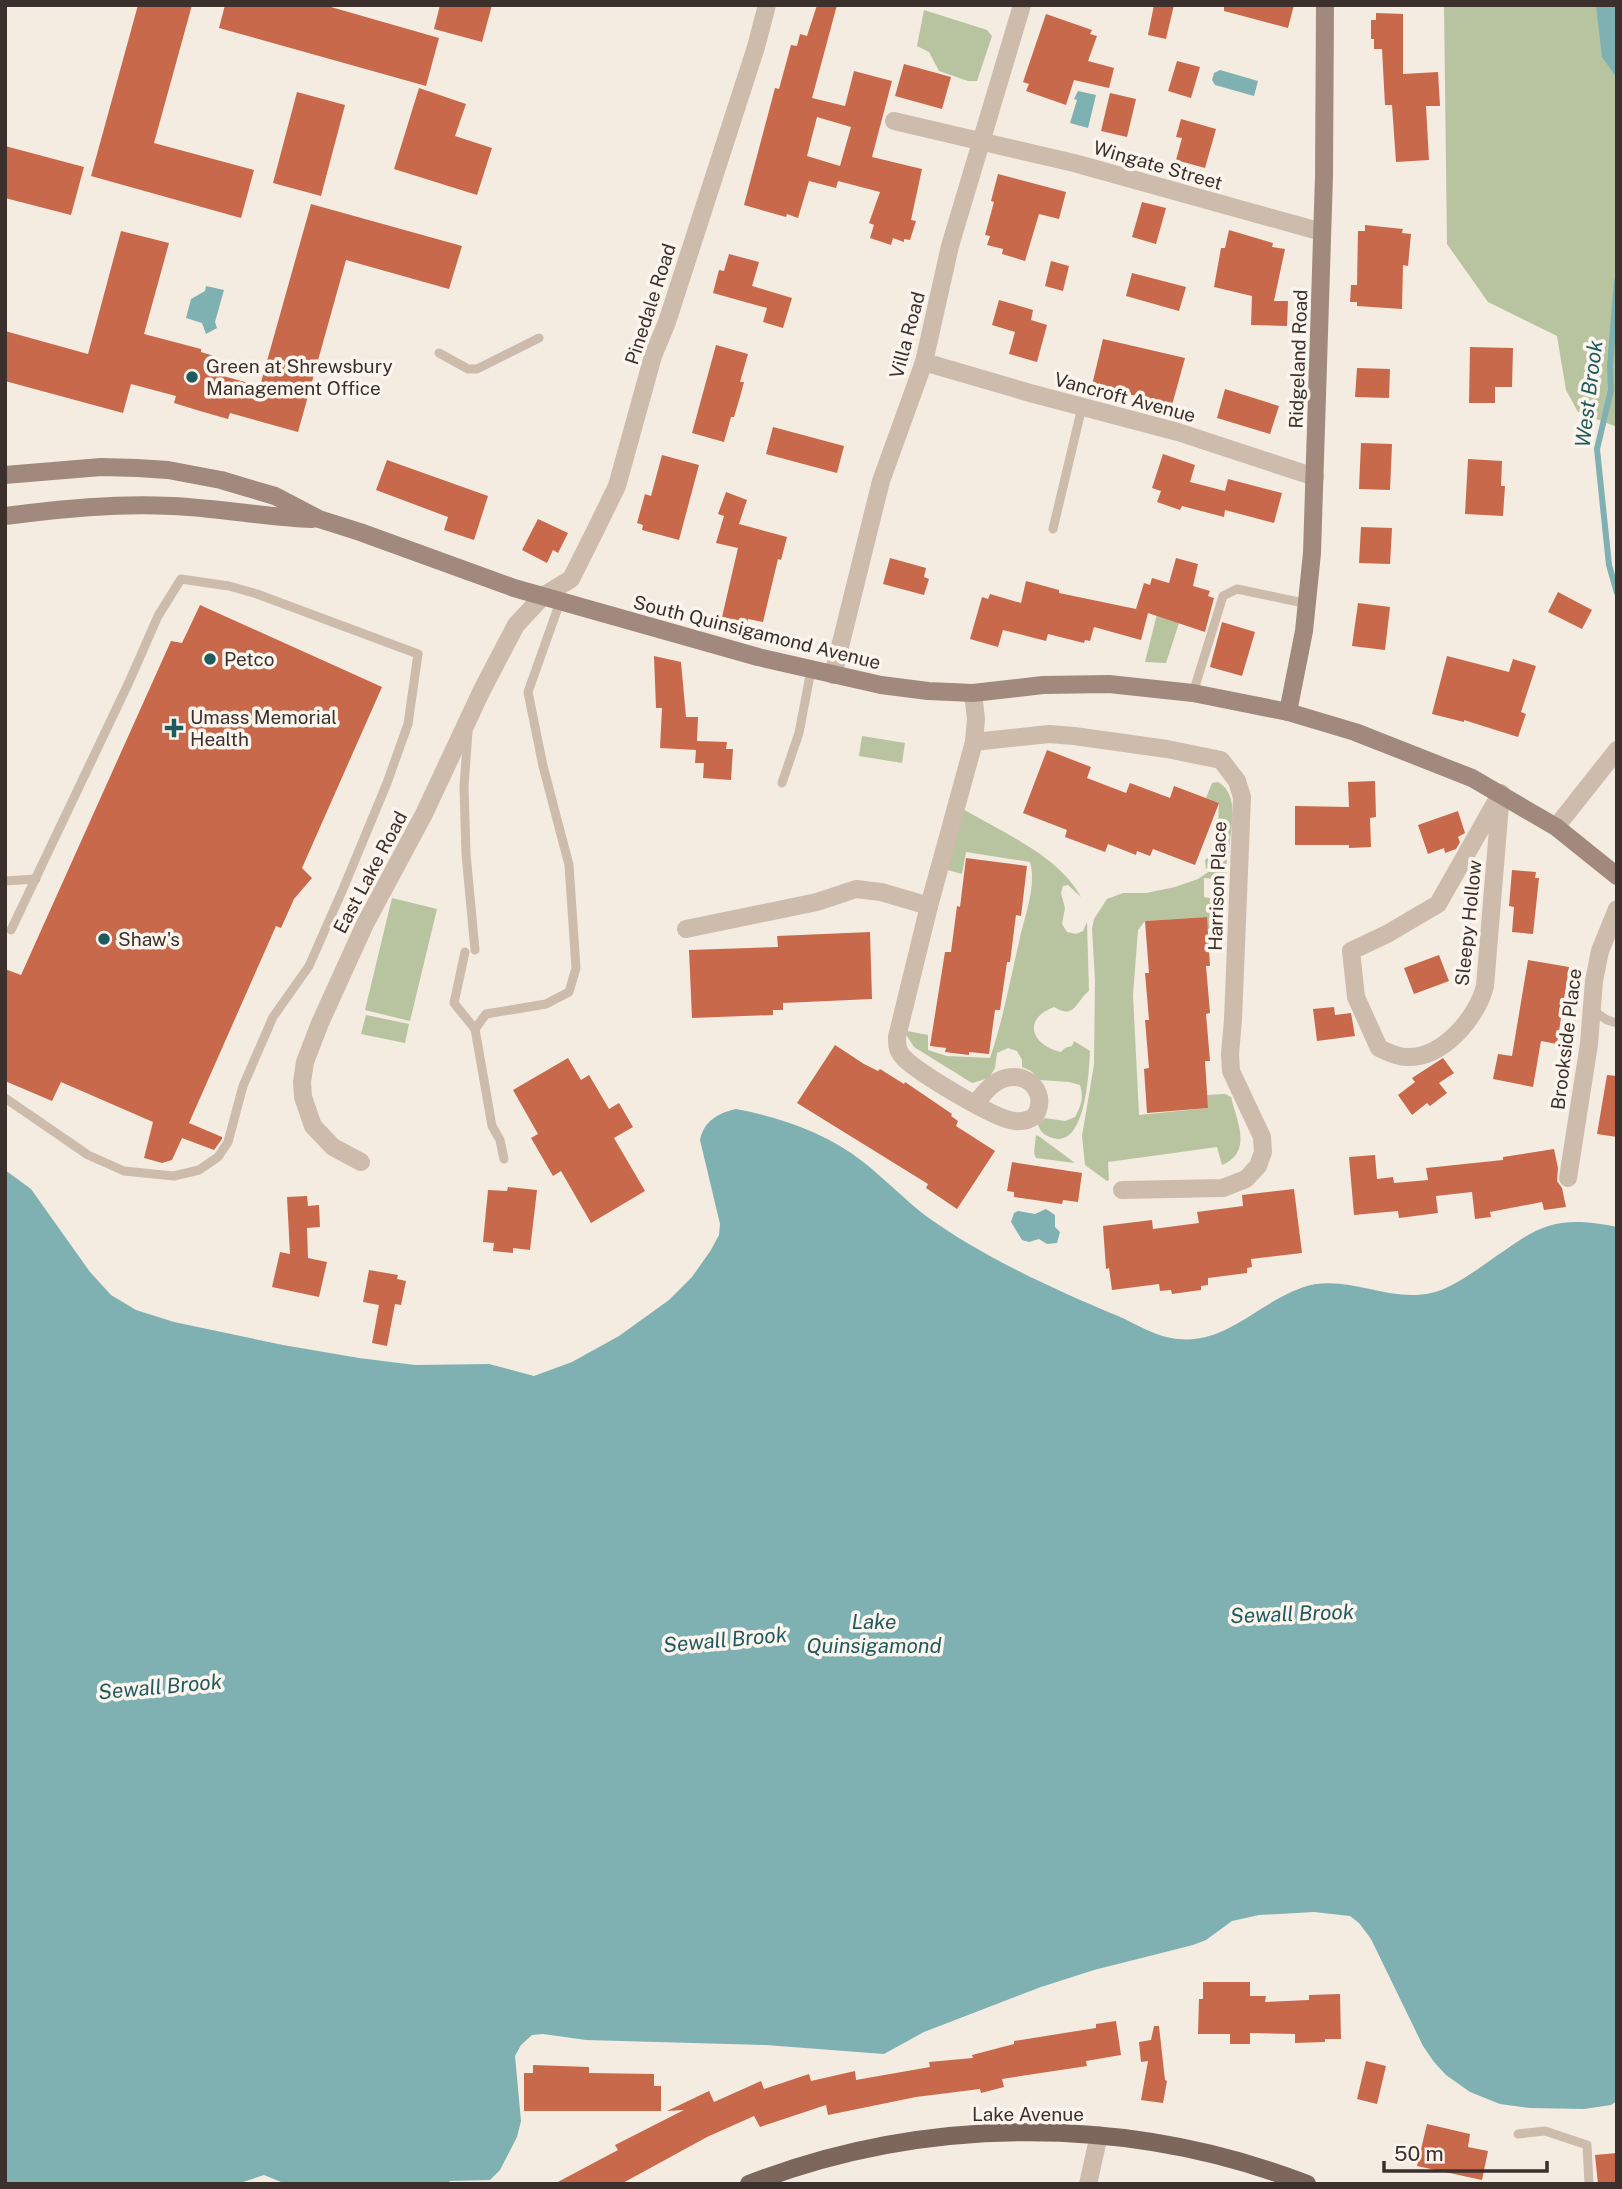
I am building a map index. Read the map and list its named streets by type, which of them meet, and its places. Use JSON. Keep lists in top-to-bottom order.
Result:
{
  "streets": {
    "main road": ["Ridgeland Road", "South Quinsigamond Avenue", "Lake Avenue"],
    "street": [
      "Wingate Street",
      "Pinedale Road",
      "Villa Road",
      "Vancroft Avenue",
      "East Lake Road",
      "Harrison Place",
      "Sleepy Hollow",
      "Brookside Place"
    ]
  },
  "crossings": [
    ["Wingate Street", "Villa Road"],
    ["Wingate Street", "Ridgeland Road"],
    ["Pinedale Road", "South Quinsigamond Avenue"],
    ["Pinedale Road", "East Lake Road"],
    ["Villa Road", "Vancroft Avenue"],
    ["Villa Road", "South Quinsigamond Avenue"],
    ["Ridgeland Road", "Vancroft Avenue"],
    ["Ridgeland Road", "South Quinsigamond Avenue"],
    ["South Quinsigamond Avenue", "East Lake Road"],
    ["South Quinsigamond Avenue", "Sleepy Hollow"]
  ],
  "water": ["West Brook", "Sewall Brook", "Lake Quinsigamond"],
  "places": {
    "other": ["Green at Shrewsbury Management Office", "Petco", "Shaw's"],
    "health": ["Umass Memorial Health"]
  },
  "scale_bar": "50 m"
}
